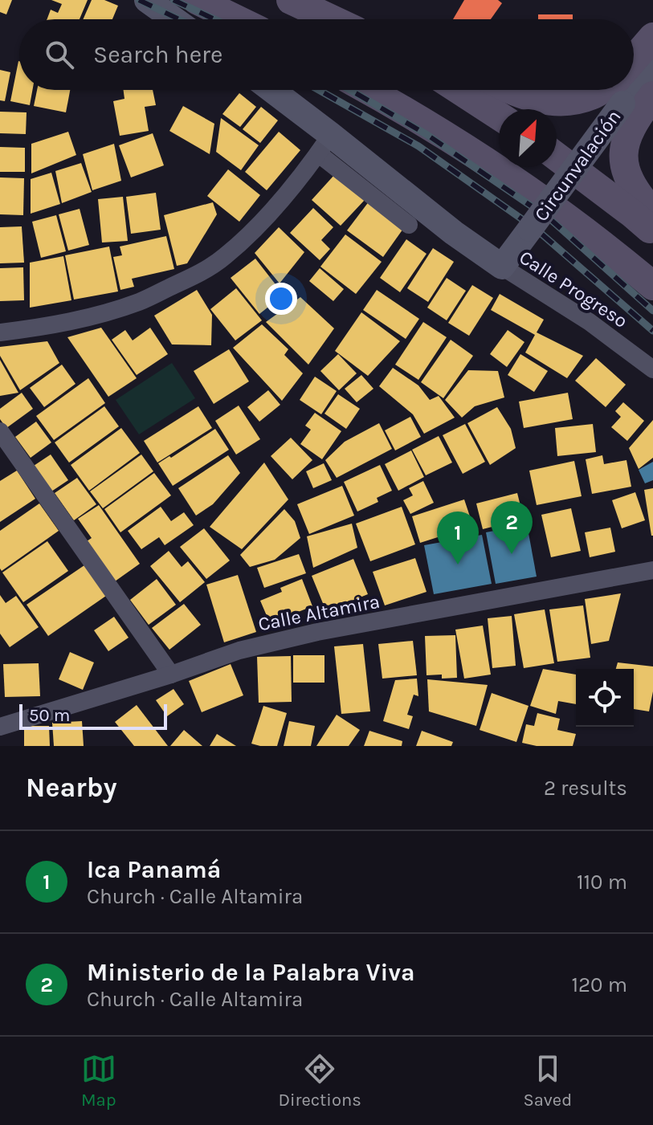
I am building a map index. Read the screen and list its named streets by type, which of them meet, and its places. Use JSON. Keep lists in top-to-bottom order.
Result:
{
  "streets": {
    "main road": ["Circunvalación"],
    "street": ["Calle Progreso", "Calle Altamira"]
  },
  "crossings": [
    ["Circunvalación", "Calle Progreso"]
  ],
  "scale_bar": "50 m",
  "north": "top right",
  "page": {
    "search": "Search here",
    "pins": ["2", "1"],
    "scale": "50 m",
    "heading": ["Nearby", "2 results"],
    "list": [
      {
        "mark": "1",
        "name": "Ica Panamá",
        "note": "Church · Calle Altamira",
        "value": "110 m"
      },
      {
        "mark": "2",
        "name": "Ministerio de la Palabra Viva",
        "note": "Church · Calle Altamira",
        "value": "120 m"
      }
    ],
    "nav": ["Map", "Directions", "Saved"]
  }
}
